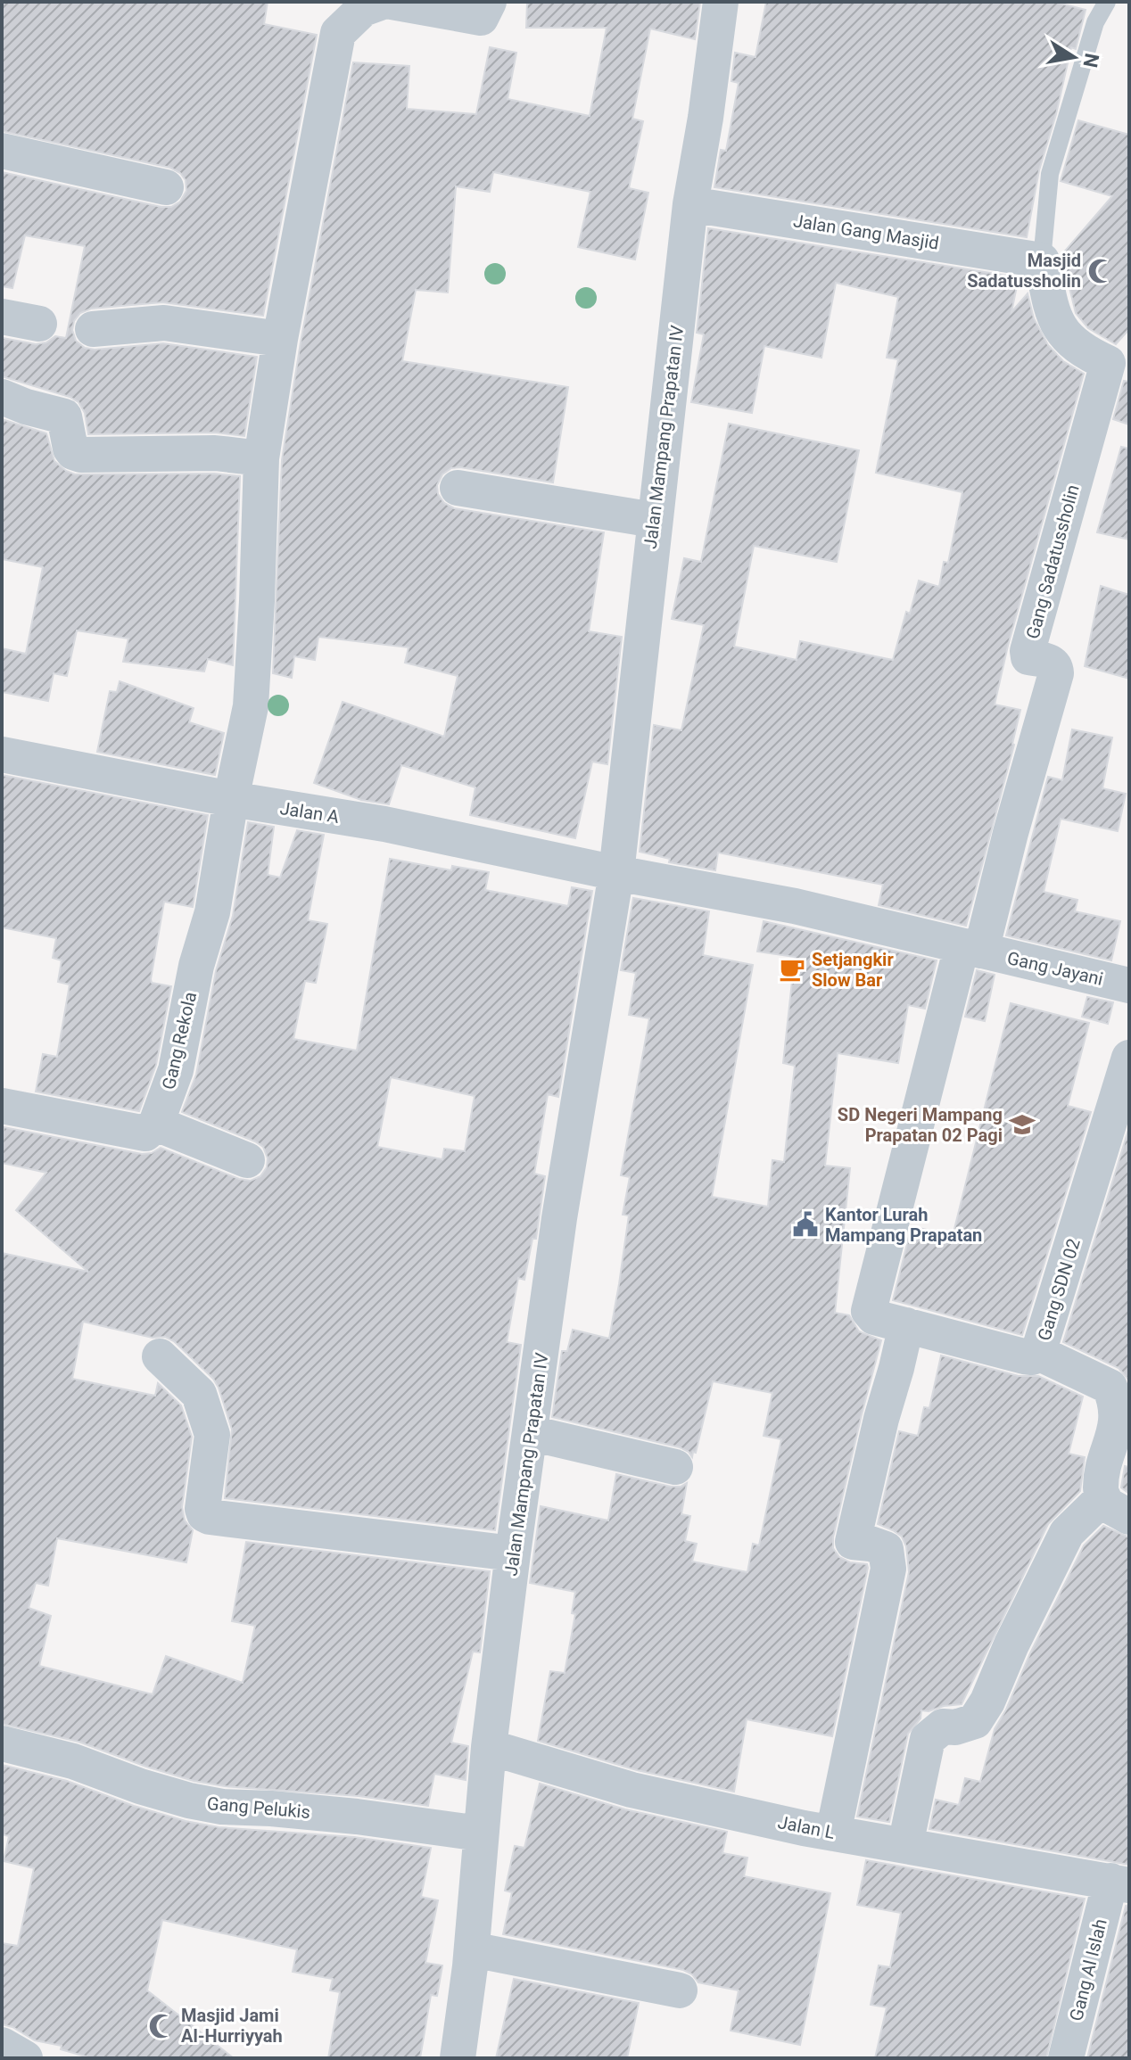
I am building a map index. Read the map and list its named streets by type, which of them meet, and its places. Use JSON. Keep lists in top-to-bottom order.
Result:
{
  "streets": {
    "street": [
      "Jalan Gang Masjid",
      "Jalan Mampang Prapatan IV",
      "Gang Sadatussholin",
      "Jalan A",
      "Gang Jayani",
      "Gang Rekola",
      "Gang SDN 02",
      "Gang Pelukis",
      "Jalan L",
      "Gang Al Islah"
    ]
  },
  "crossings": [
    ["Jalan Gang Masjid", "Jalan Mampang Prapatan IV"],
    ["Jalan Gang Masjid", "Gang Sadatussholin"],
    ["Jalan Mampang Prapatan IV", "Jalan A"],
    ["Jalan Mampang Prapatan IV", "Gang Pelukis"],
    ["Jalan Mampang Prapatan IV", "Jalan L"],
    ["Gang Sadatussholin", "Gang Jayani"],
    ["Gang Sadatussholin", "Gang SDN 02"],
    ["Jalan A", "Gang Rekola"],
    ["Gang Jayani", "Gang SDN 02"],
    ["Jalan L", "Gang Al Islah"]
  ],
  "places": {
    "mosque": ["Masjid Sadatussholin", "Masjid Jami Al-Hurriyyah"],
    "cafe": ["Setjangkir Slow Bar"],
    "school or university": ["SD Negeri Mampang Prapatan 02 Pagi"],
    "public building": ["Kantor Lurah Mampang Prapatan"]
  },
  "north": "right"
}
